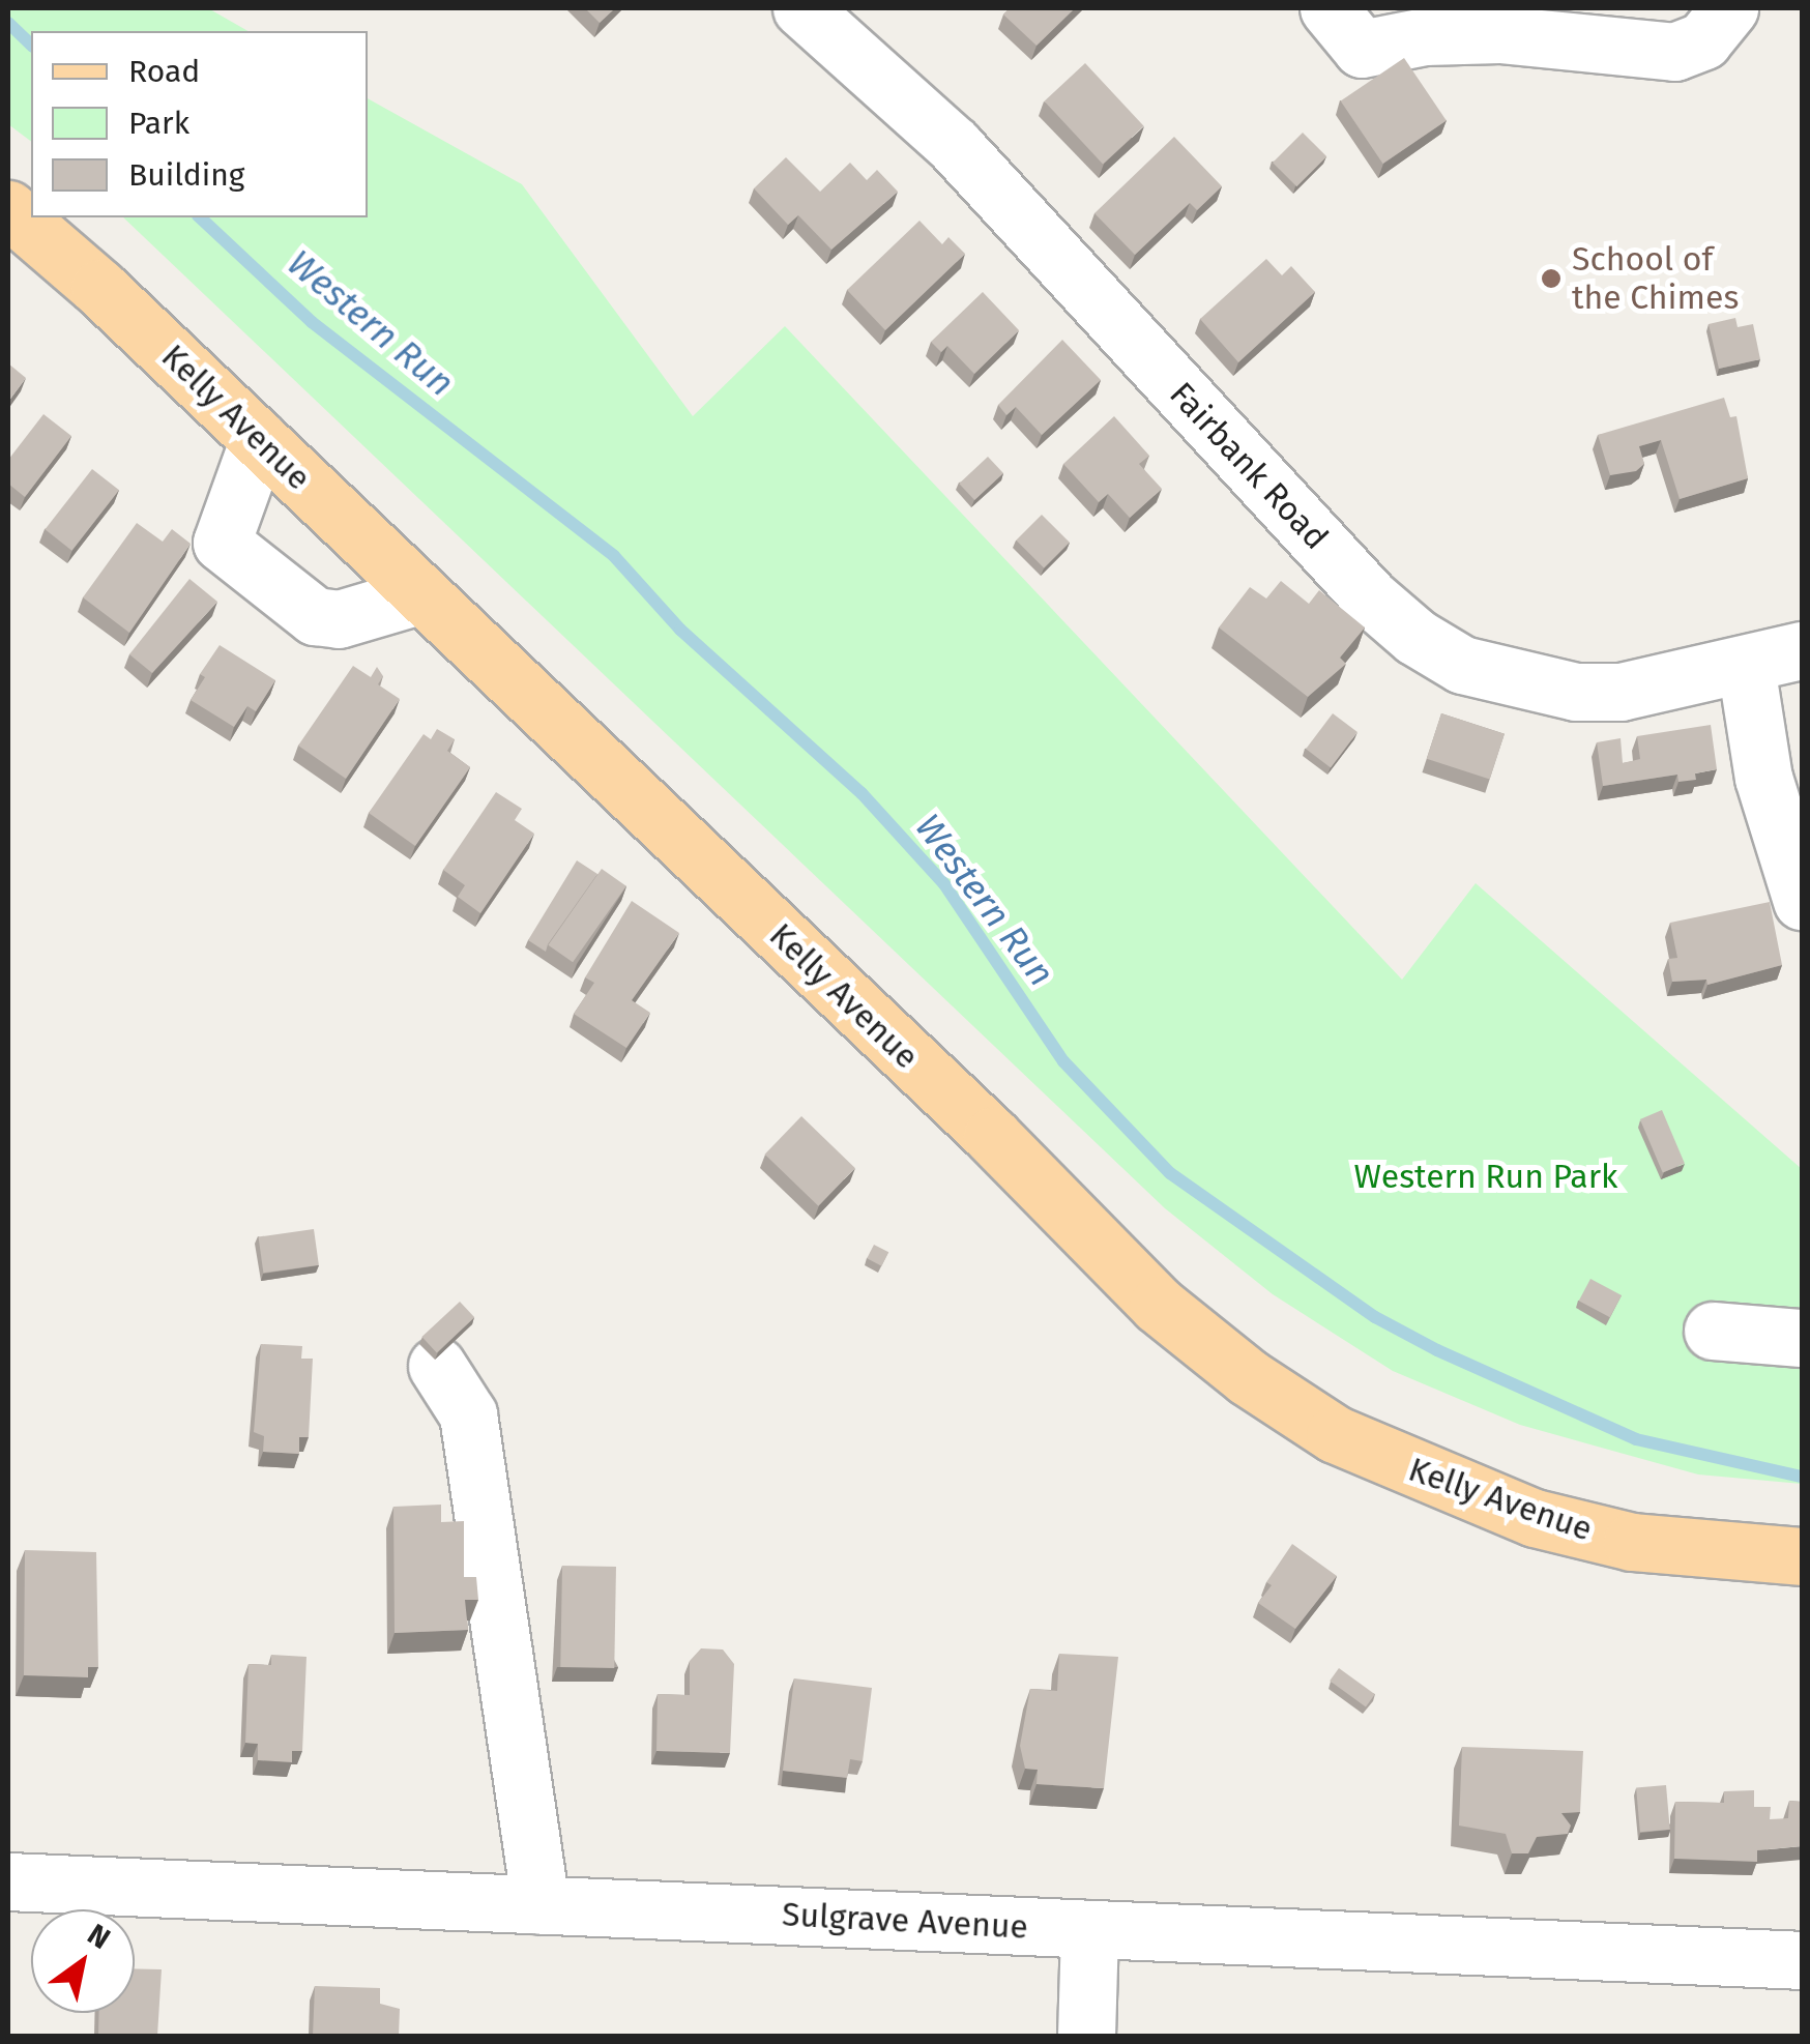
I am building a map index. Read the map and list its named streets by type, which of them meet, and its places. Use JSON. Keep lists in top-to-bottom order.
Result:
{
  "streets": {
    "main road": ["Kelly Avenue"],
    "street": ["Fairbank Road", "Sulgrave Avenue"]
  },
  "water": ["Western Run"],
  "parks": ["Western Run Park"],
  "places": ["School of the Chimes"],
  "legend": ["Road", "Park", "Building"],
  "north": "top right"
}
